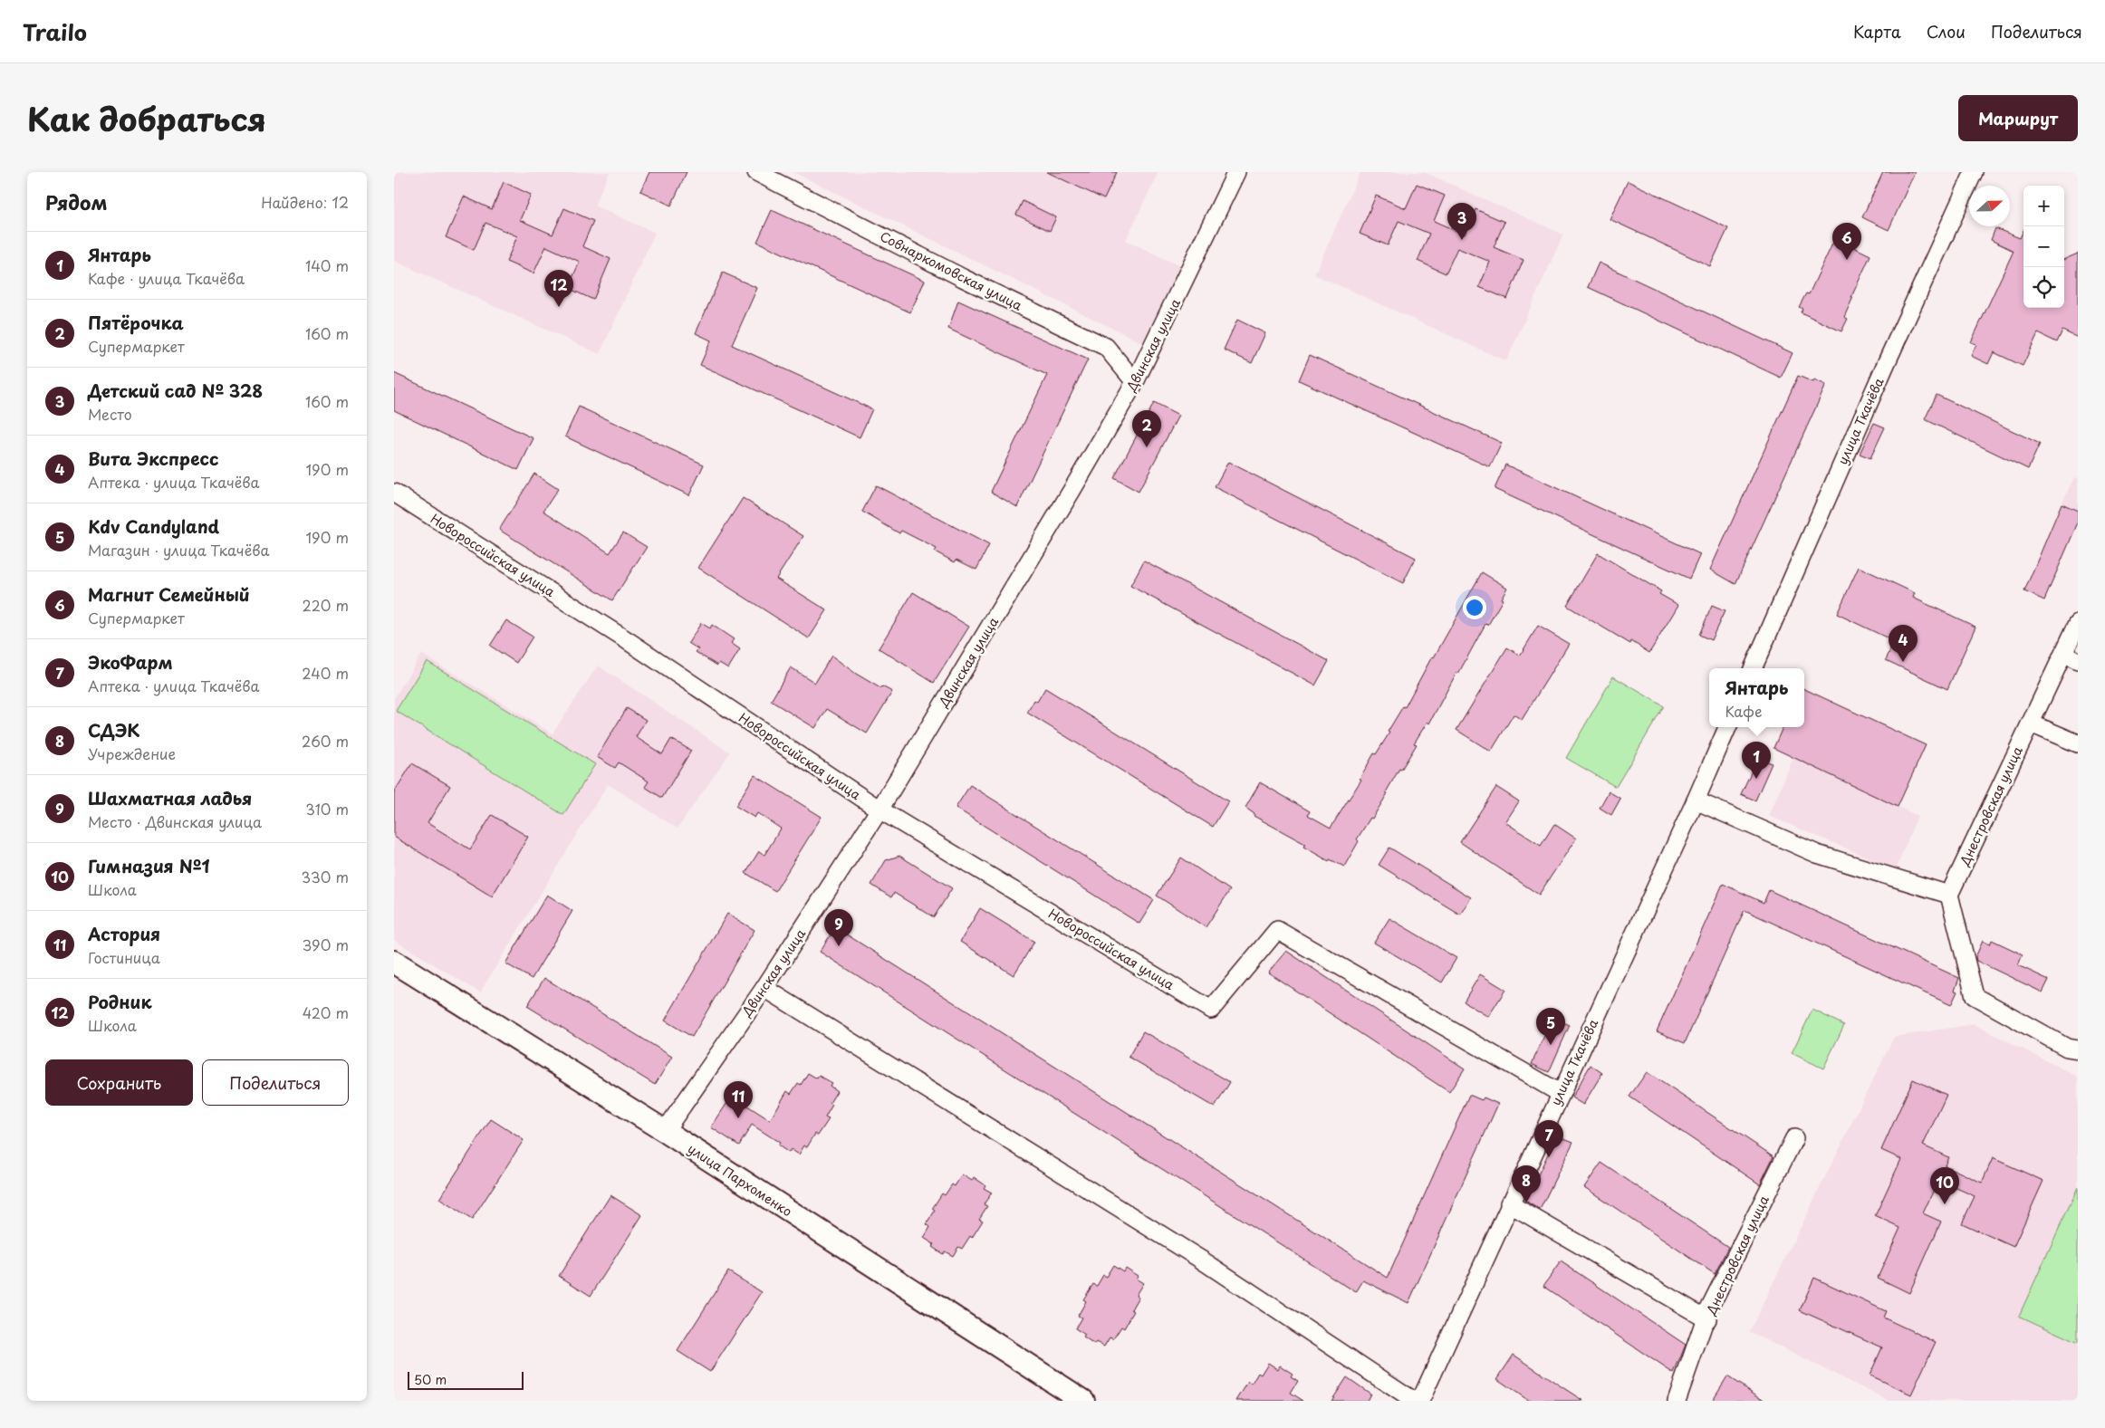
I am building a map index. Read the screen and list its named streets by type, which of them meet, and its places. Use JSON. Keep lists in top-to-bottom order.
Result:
{
  "streets": {
    "street": [
      "Совнаркомовская улица",
      "Двинская улица",
      "улица Ткачёва",
      "Новороссийская улица",
      "Днестровская улица",
      "улица Пархоменко"
    ]
  },
  "crossings": [
    ["Совнаркомовская улица", "Двинская улица"],
    ["Двинская улица", "Новороссийская улица"],
    ["Двинская улица", "улица Пархоменко"],
    ["улица Ткачёва", "Новороссийская улица"]
  ],
  "scale_bar": "50 m",
  "north": "right",
  "page": {
    "header": "Trailo",
    "nav": ["Карта", "Слои", "Поделиться"],
    "title": "Как добраться",
    "buttons": [
      "Маршрут",
      ["Сохранить", "Поделиться"]
    ],
    "heading": ["Рядом", "Найдено: 12"],
    "map_buttons": ["+", "−"],
    "pins": [
      "3",
      "6",
      "12",
      "2",
      "4",
      "1",
      "9",
      "5",
      "11",
      "7",
      "8",
      "10"
    ],
    "list": [
      {
        "mark": "1",
        "name": "Янтарь",
        "note": "Кафе · улица Ткачёва",
        "value": "140 m"
      },
      {
        "mark": "2",
        "name": "Пятёрочка",
        "note": "Супермаркет",
        "value": "160 m"
      },
      {
        "mark": "3",
        "name": "Детский сад № 328",
        "note": "Место",
        "value": "160 m"
      },
      {
        "mark": "4",
        "name": "Вита Экспресс",
        "note": "Аптека · улица Ткачёва",
        "value": "190 m"
      },
      {
        "mark": "5",
        "name": "Kdv Candyland",
        "note": "Магазин · улица Ткачёва",
        "value": "190 m"
      },
      {
        "mark": "6",
        "name": "Магнит Семейный",
        "note": "Супермаркет",
        "value": "220 m"
      },
      {
        "mark": "7",
        "name": "ЭкоФарм",
        "note": "Аптека · улица Ткачёва",
        "value": "240 m"
      },
      {
        "mark": "8",
        "name": "СДЭК",
        "note": "Учреждение",
        "value": "260 m"
      },
      {
        "mark": "9",
        "name": "Шахматная ладья",
        "note": "Место · Двинская улица",
        "value": "310 m"
      },
      {
        "mark": "10",
        "name": "Гимназия №1",
        "note": "Школа",
        "value": "330 m"
      },
      {
        "mark": "11",
        "name": "Астория",
        "note": "Гостиница",
        "value": "390 m"
      },
      {
        "mark": "12",
        "name": "Родник",
        "note": "Школа",
        "value": "420 m"
      }
    ],
    "popup": ["Янтарь", "Кафе"],
    "scale": "50 m"
  }
}
